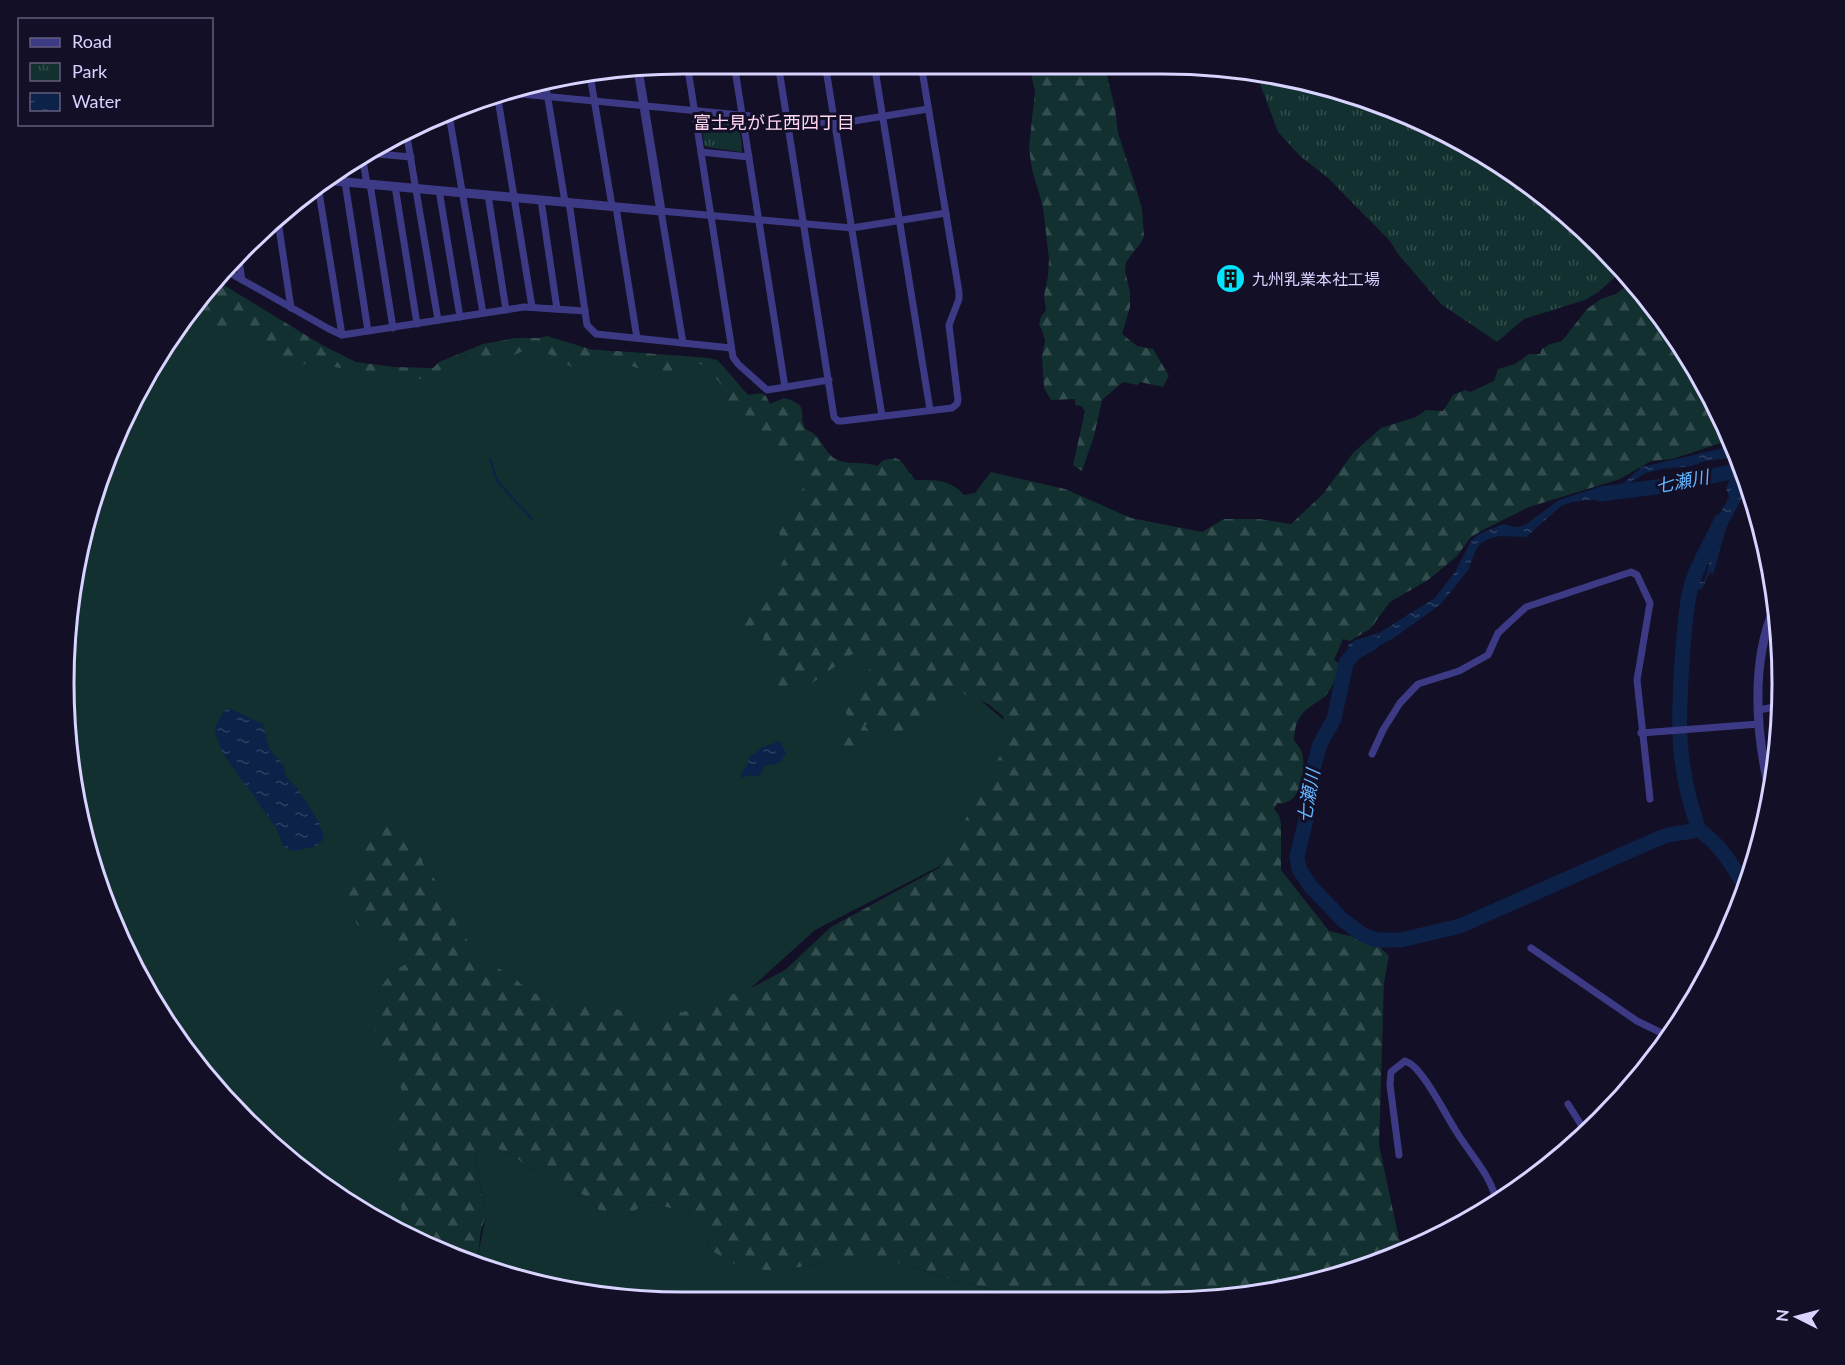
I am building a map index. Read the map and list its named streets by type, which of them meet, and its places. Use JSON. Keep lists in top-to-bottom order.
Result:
{
  "districts": ["富士見が丘西四丁目"],
  "water": ["七瀬川"],
  "places": {
    "building": ["九州乳業本社工場"]
  },
  "legend": ["Road", "Park", "Water"],
  "north": "left"
}
